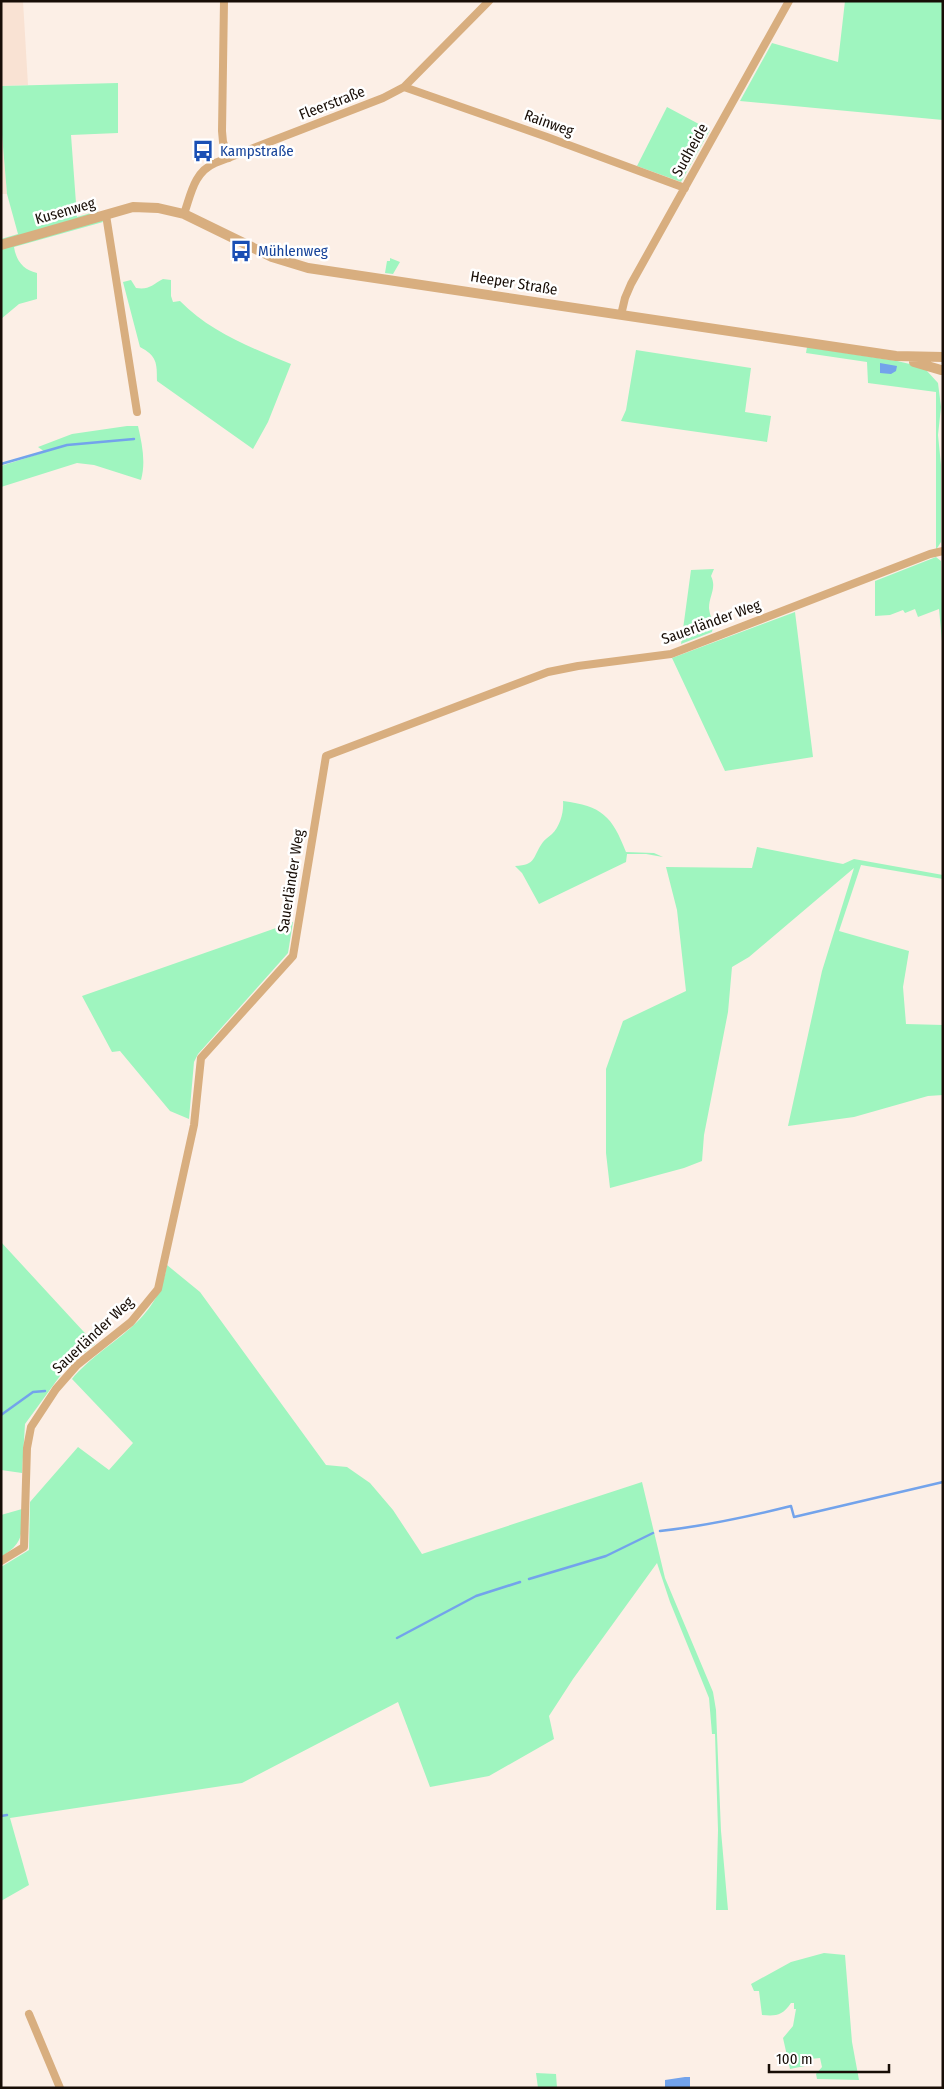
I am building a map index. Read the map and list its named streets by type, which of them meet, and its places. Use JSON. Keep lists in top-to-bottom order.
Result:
{
  "streets": {
    "street": [
      "Fleerstraße",
      "Rainweg",
      "Sudheide",
      "Kusenweg",
      "Heeper Straße",
      "Sauerländer Weg"
    ]
  },
  "crossings": [
    ["Fleerstraße", "Rainweg"],
    ["Fleerstraße", "Heeper Straße"],
    ["Rainweg", "Sudheide"],
    ["Sudheide", "Heeper Straße"],
    ["Kusenweg", "Heeper Straße"]
  ],
  "places": {
    "bus stop": ["Kampstraße", "Mühlenweg"]
  },
  "scale_bar": "100 m"
}
